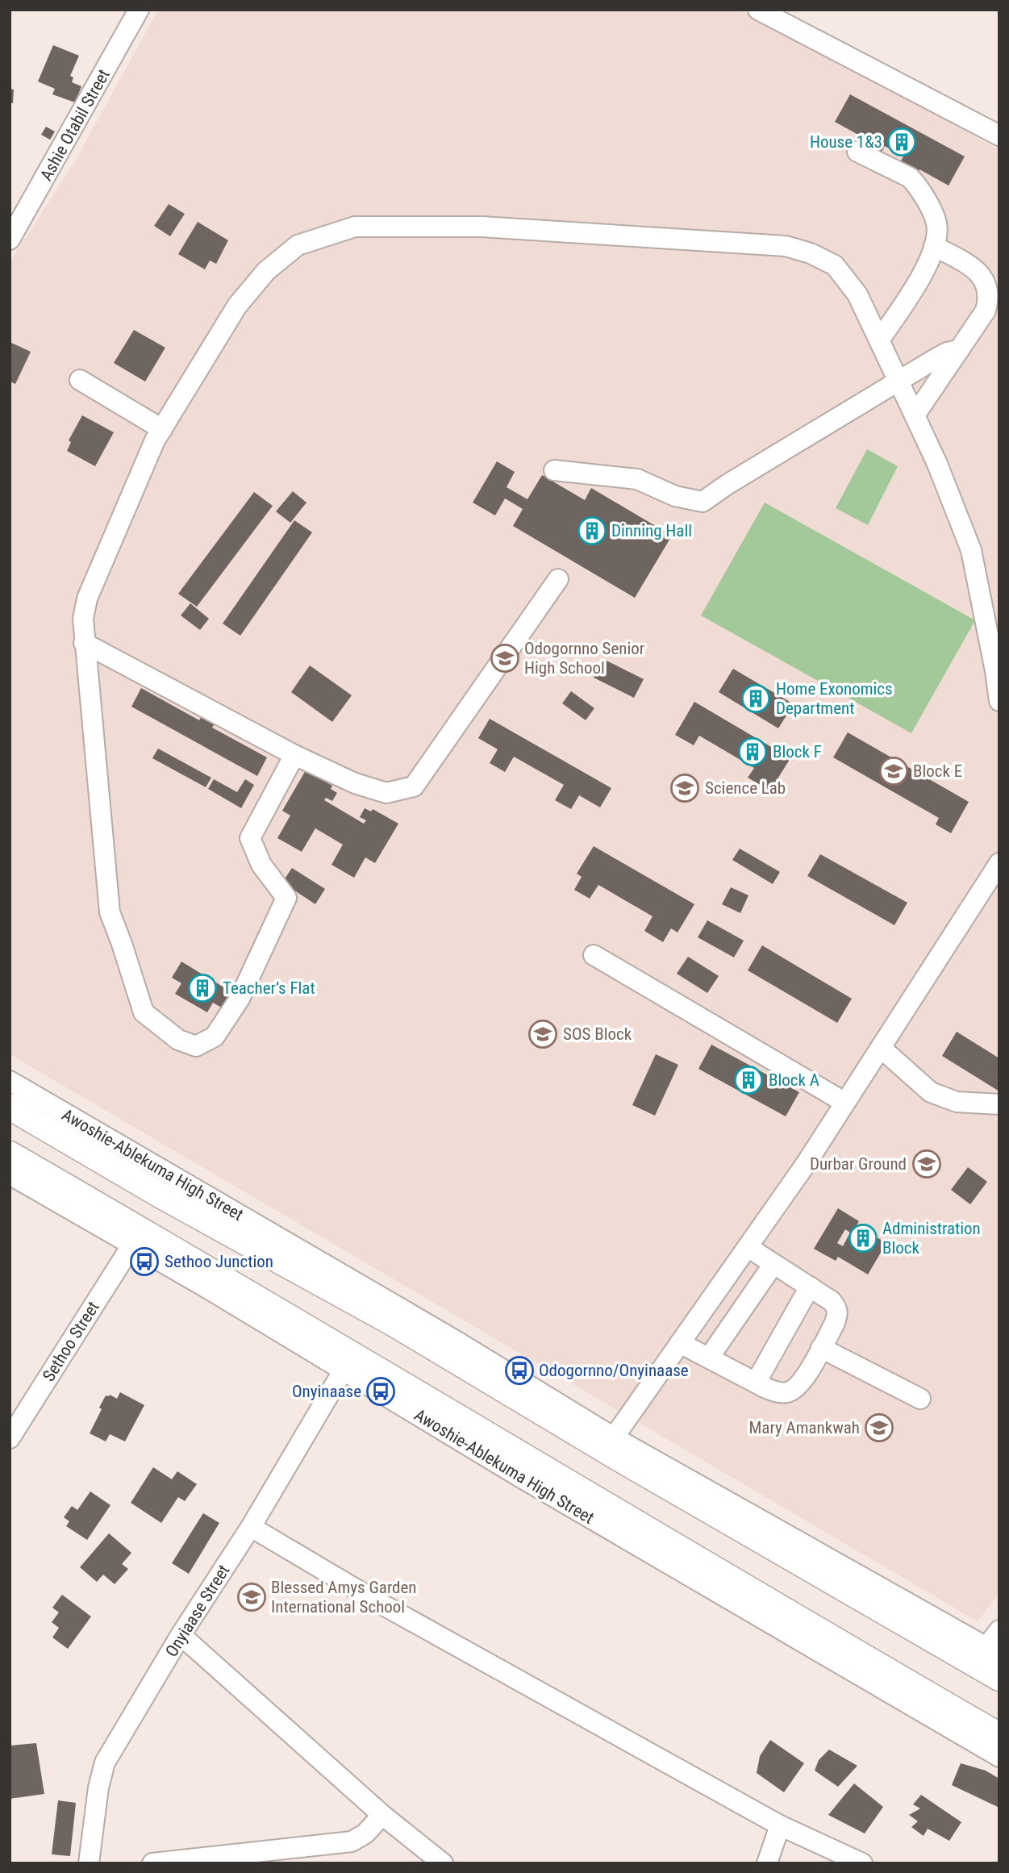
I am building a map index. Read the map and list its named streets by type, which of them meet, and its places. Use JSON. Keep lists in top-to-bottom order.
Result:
{
  "streets": {
    "main road": ["Awoshie-Ablekuma High Street"],
    "street": ["Ashie Otabil Street", "Sethoo Street", "Onyiaase Street"]
  },
  "crossings": [
    ["Awoshie-Ablekuma High Street", "Sethoo Street"],
    ["Awoshie-Ablekuma High Street", "Onyiaase Street"]
  ],
  "places": {
    "building": [
      "House 1&3",
      "Dinning Hall",
      "Home Exonomics Department",
      "Block F",
      "Teacher’s Flat",
      "Block A",
      "Administration Block"
    ],
    "school or university": [
      "Odogornno Senior High School",
      "Block E",
      "Science Lab",
      "SOS Block",
      "Durbar Ground",
      "Mary Amankwah",
      "Blessed Amys Garden International School"
    ],
    "bus stop": ["Sethoo Junction", "Odogornno/Onyinaase", "Onyinaase"]
  }
}
